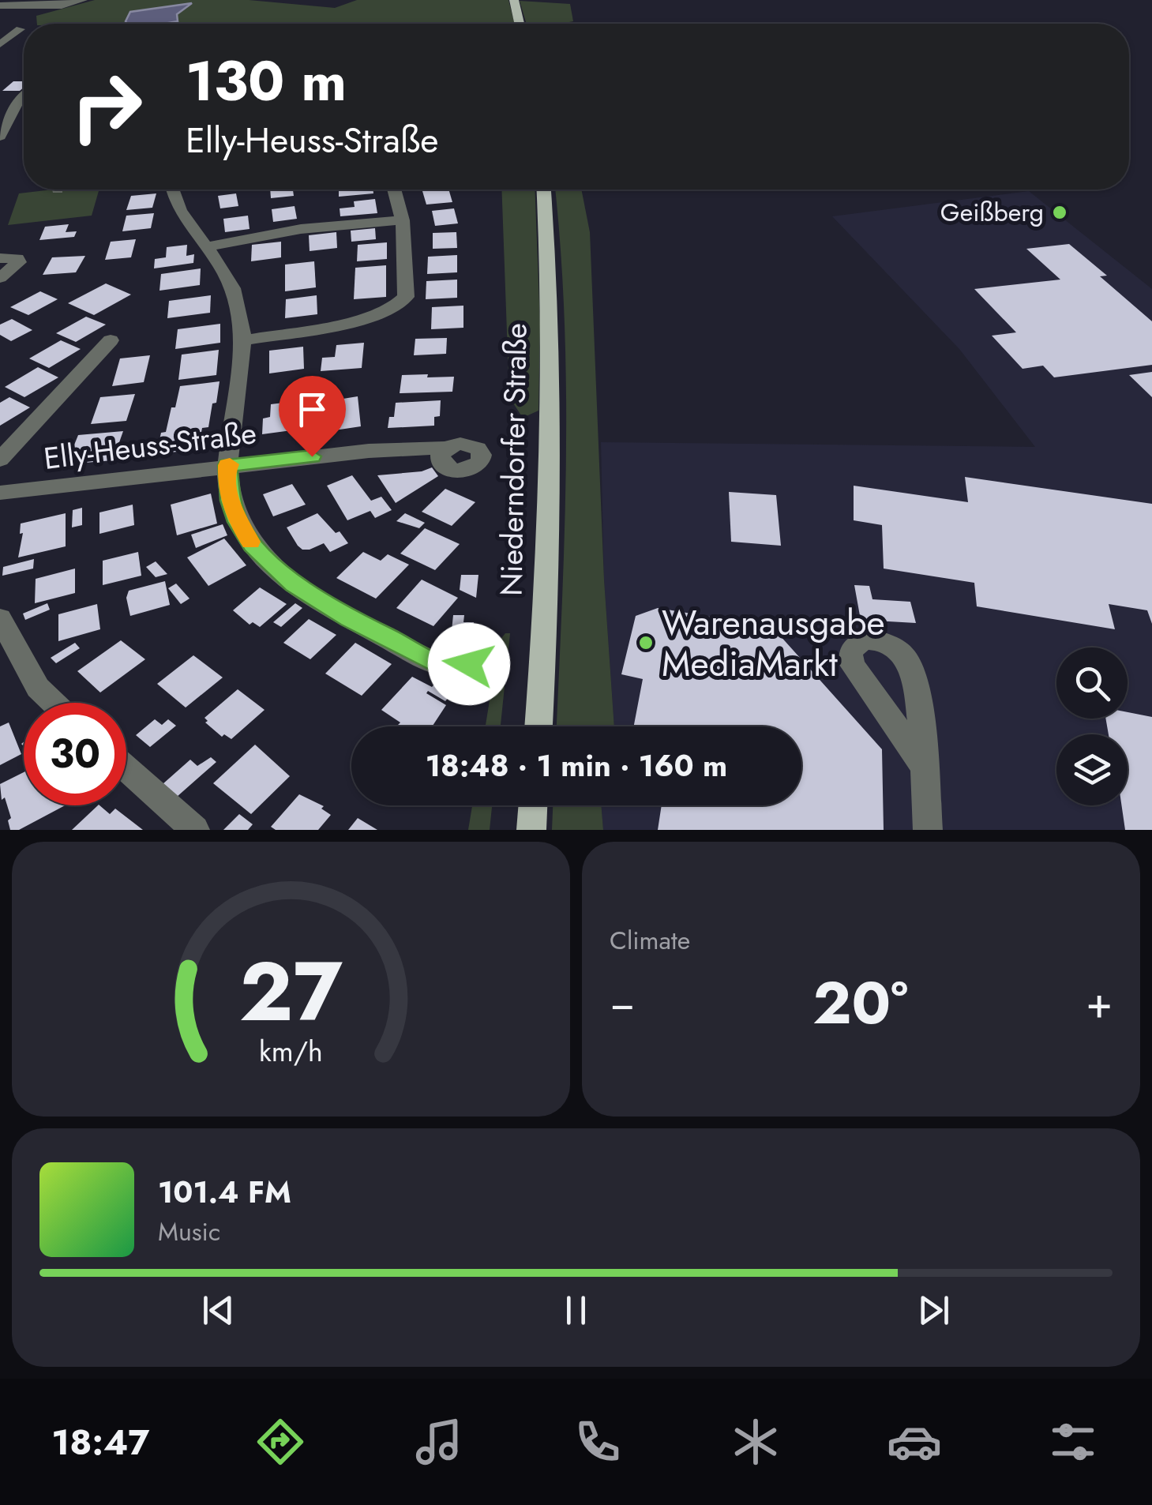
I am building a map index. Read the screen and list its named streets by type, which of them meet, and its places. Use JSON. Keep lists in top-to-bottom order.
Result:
{
  "streets": {
    "main road": ["Niederndorfer Straße"],
    "street": ["Elly-Heuss-Straße"]
  },
  "places": ["Geißberg", "Warenausgabe MediaMarkt"],
  "page": {
    "turn": ["130 m", "Elly-Heuss-Straße"],
    "limit": "30",
    "trip": "18:48 · 1 min · 160 m",
    "tile": "Climate",
    "heat": ["−", "20°", "+"],
    "song": ["101.4 FM", "Music"],
    "tabs": "18:47",
    "gauge": ["27", "km/h"]
  }
}
